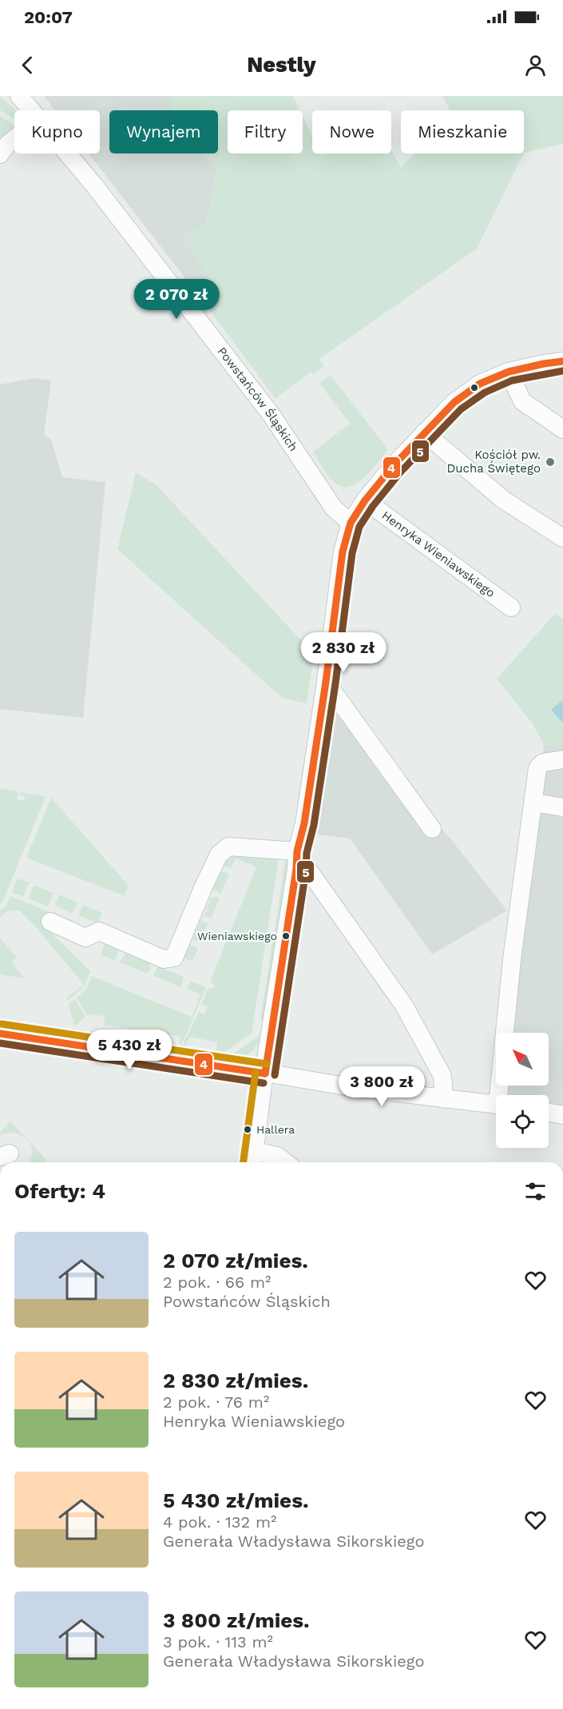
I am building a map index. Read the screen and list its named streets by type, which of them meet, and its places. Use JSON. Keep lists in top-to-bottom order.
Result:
{
  "streets": {
    "street": ["Powstańców Śląskich", "Henryka Wieniawskiego"]
  },
  "places": ["Kościół pw. Ducha Świętego", "Wieniawskiego", "Hallera"],
  "lines": ["transit line 4", "transit line 5", "transit line 2"],
  "north": "top left",
  "page": {
    "status": "20:07",
    "header": "Nestly",
    "chip": [
      "Kupno",
      "Wynajem",
      "Filtry",
      "Nowe",
      "Mieszkanie"
    ],
    "price": [
      "2 070 zł",
      "2 830 zł",
      "5 430 zł",
      "3 800 zł"
    ],
    "heading": "Oferty: 4",
    "list": [
      {
        "name": "2 070 zł/mies.",
        "note": "2 pok. · 66 m² · Powstańców Śląskich"
      },
      {
        "name": "2 830 zł/mies.",
        "note": "2 pok. · 76 m² · Henryka Wieniawskiego"
      },
      {
        "name": "5 430 zł/mies.",
        "note": "4 pok. · 132 m² · Generała Władysława Sikorskiego"
      },
      {
        "name": "3 800 zł/mies.",
        "note": "3 pok. · 113 m² · Generała Władysława Sikorskiego"
      }
    ]
  }
}
